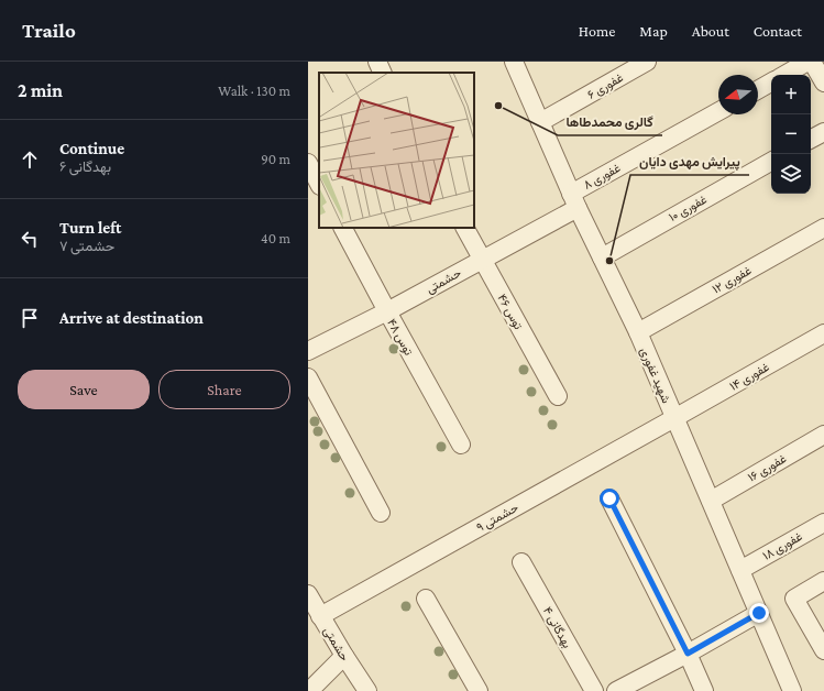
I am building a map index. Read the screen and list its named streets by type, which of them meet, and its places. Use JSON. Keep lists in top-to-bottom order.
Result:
{
  "streets": {
    "street": [
      "غفوری ۶",
      "غفوری ۸",
      "غفوری ۱۰",
      "غفوری ۱۲",
      "حشمتی",
      "توس ۴۶",
      "توس ۴۸",
      "شهید غفوری",
      "غفوری ۱۴",
      "غفوری ۱۶",
      "حشمتی ۹",
      "غفوری ۱۸",
      "بهدگانی ۴"
    ]
  },
  "crossings": [
    ["غفوری ۶", "شهید غفوری"],
    ["غفوری ۸", "حشمتی"],
    ["غفوری ۸", "شهید غفوری"],
    ["غفوری ۱۰", "شهید غفوری"],
    ["غفوری ۱۲", "شهید غفوری"],
    ["حشمتی", "توس ۴۶"],
    ["حشمتی", "توس ۴۸"],
    ["حشمتی", "شهید غفوری"],
    ["حشمتی", "حشمتی ۹"],
    ["شهید غفوری", "غفوری ۱۴"],
    ["شهید غفوری", "غفوری ۱۶"],
    ["شهید غفوری", "حشمتی ۹"],
    ["شهید غفوری", "غفوری ۱۸"],
    ["غفوری ۱۴", "حشمتی ۹"]
  ],
  "places": ["گالری محمدطاها", "پیرایش مهدی دایان"],
  "north": "left",
  "page": {
    "header": "Trailo",
    "nav": [
      "Home",
      "Map",
      "About",
      "Contact"
    ],
    "heading": ["2 min", "Walk · 130 m"],
    "map_buttons": ["+", "−"],
    "list": [
      ["Continue", "بهدگانی ۶", "90 m"],
      ["Turn left", "حشمتی ۷", "40 m"],
      "Arrive at destination"
    ],
    "buttons": ["Save", "Share"]
  }
}
